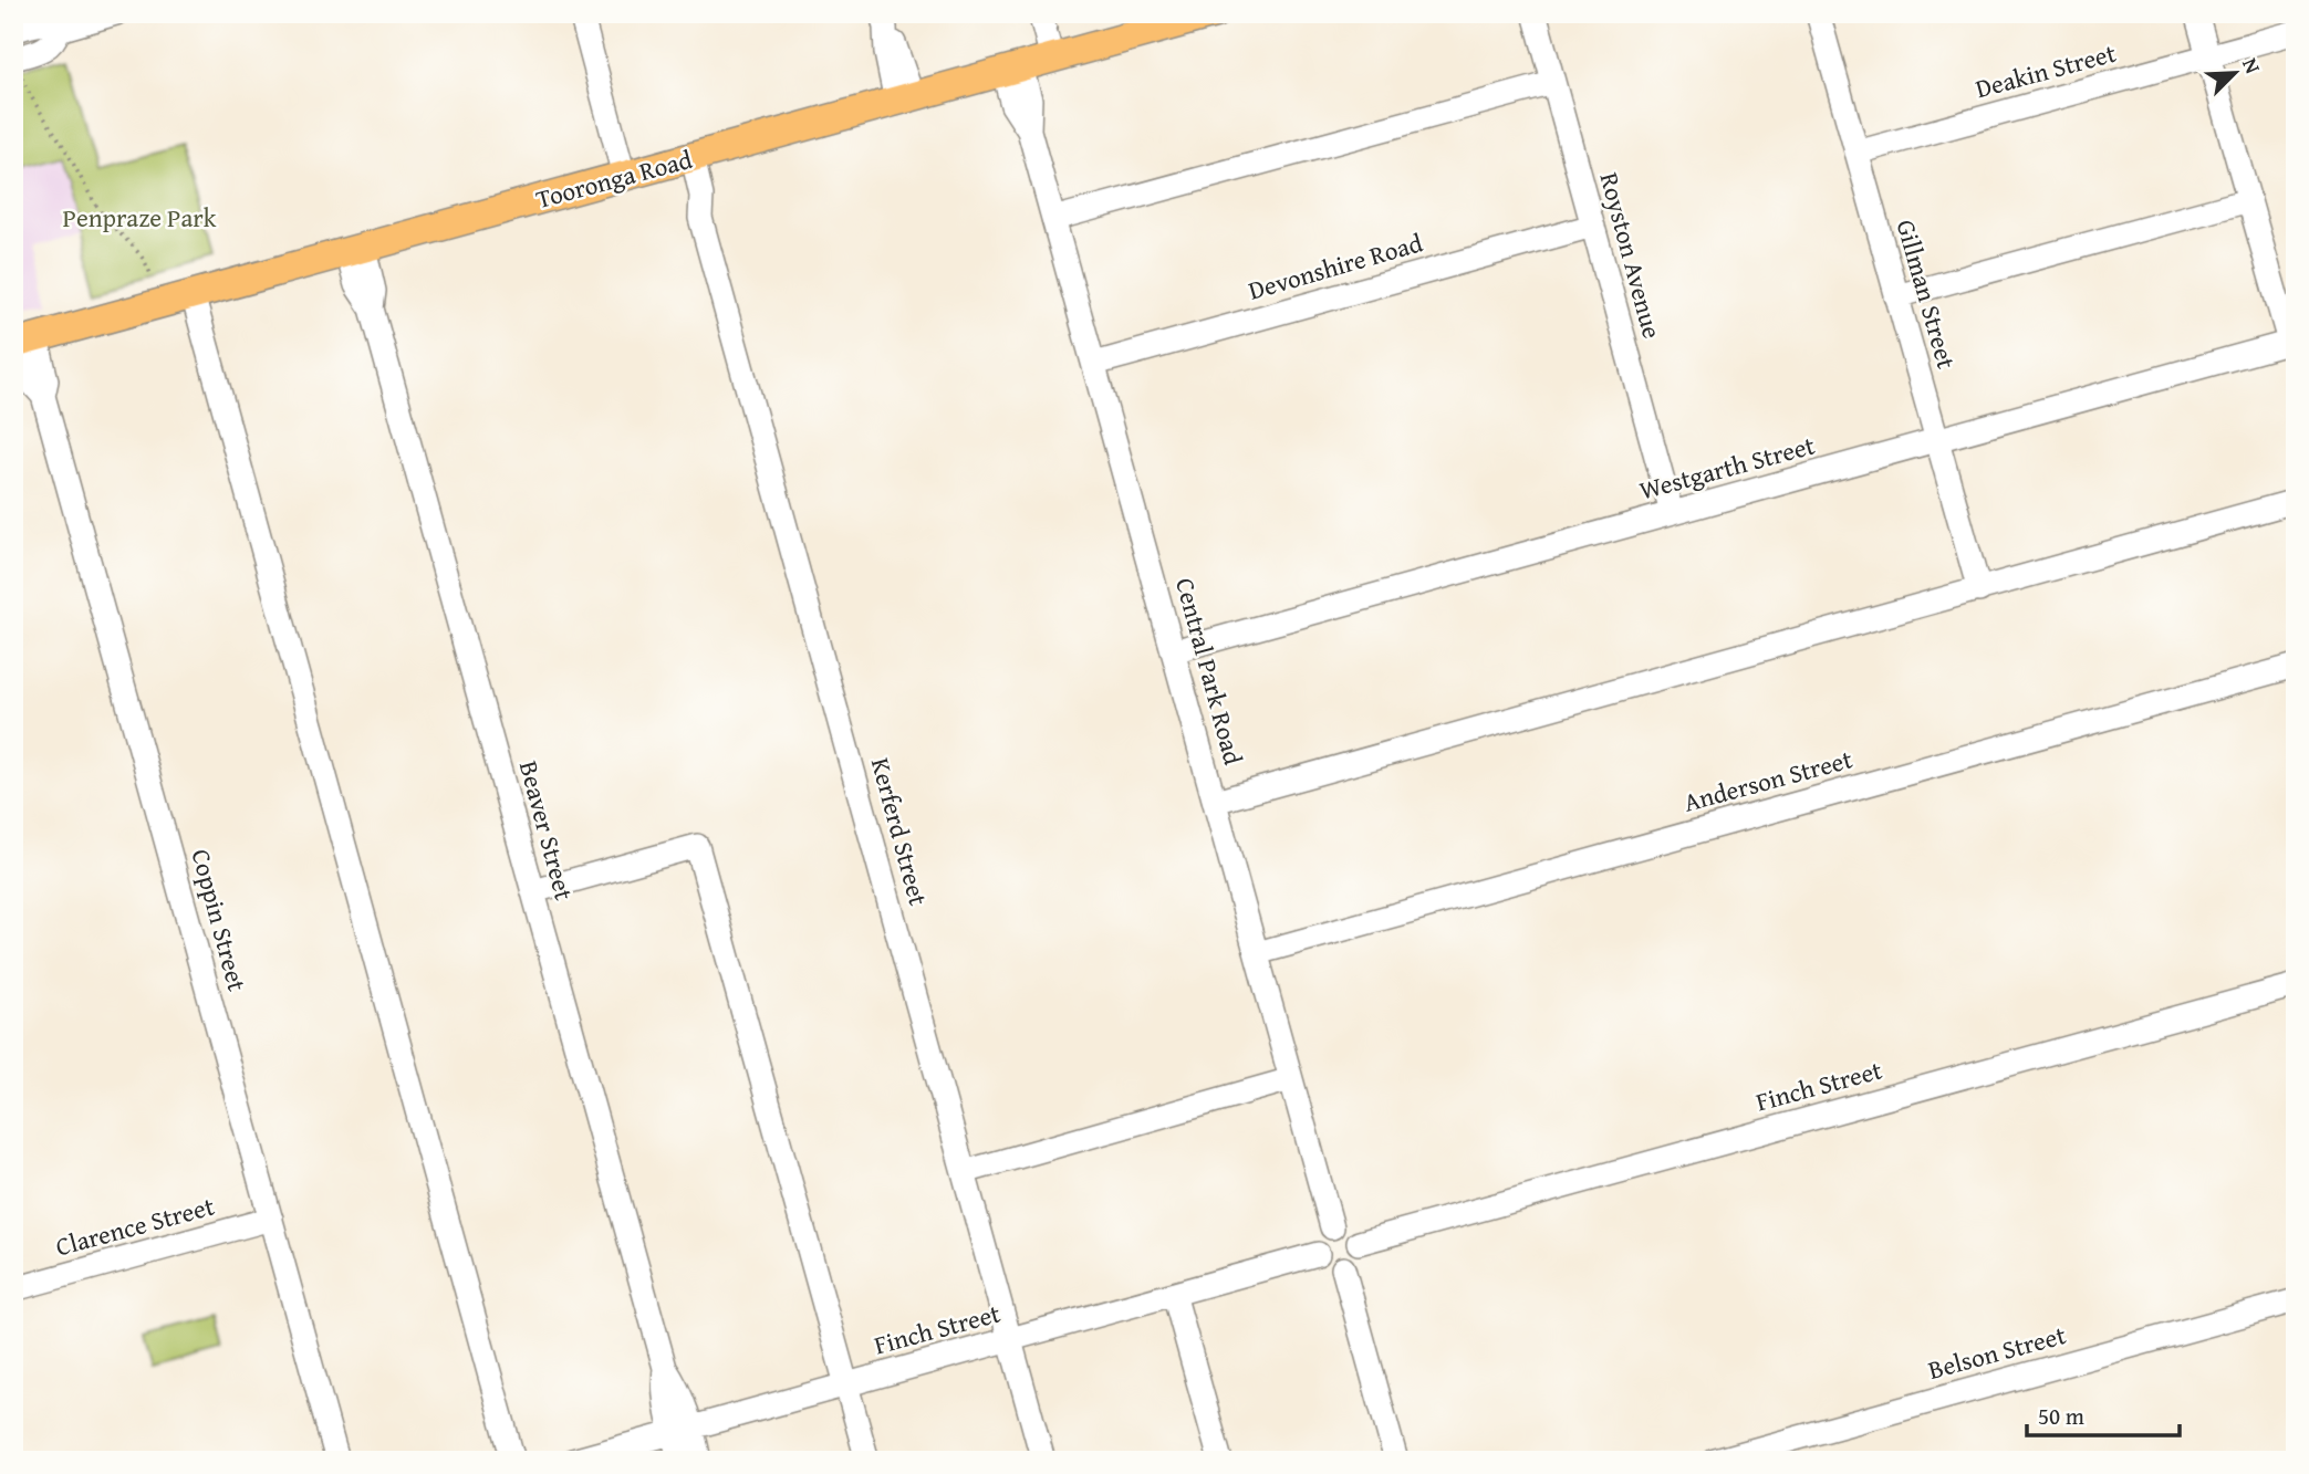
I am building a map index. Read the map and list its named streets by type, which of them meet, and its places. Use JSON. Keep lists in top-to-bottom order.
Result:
{
  "streets": {
    "main road": ["Tooronga Road"],
    "street": [
      "Deakin Street",
      "Royston Avenue",
      "Devonshire Road",
      "Gillman Street",
      "Westgarth Street",
      "Central Park Road",
      "Anderson Street",
      "Beaver Street",
      "Kerferd Street",
      "Coppin Street",
      "Finch Street",
      "Clarence Street",
      "Belson Street"
    ]
  },
  "crossings": [
    ["Deakin Street", "Gillman Street"],
    ["Tooronga Road", "Central Park Road"],
    ["Tooronga Road", "Beaver Street"],
    ["Tooronga Road", "Kerferd Street"],
    ["Tooronga Road", "Coppin Street"],
    ["Royston Avenue", "Devonshire Road"],
    ["Royston Avenue", "Westgarth Street"],
    ["Devonshire Road", "Central Park Road"],
    ["Gillman Street", "Westgarth Street"],
    ["Westgarth Street", "Central Park Road"],
    ["Central Park Road", "Anderson Street"],
    ["Central Park Road", "Finch Street"],
    ["Beaver Street", "Finch Street"],
    ["Kerferd Street", "Finch Street"],
    ["Coppin Street", "Clarence Street"]
  ],
  "parks": ["Penpraze Park"],
  "scale_bar": "50 m",
  "north": "top right"
}
